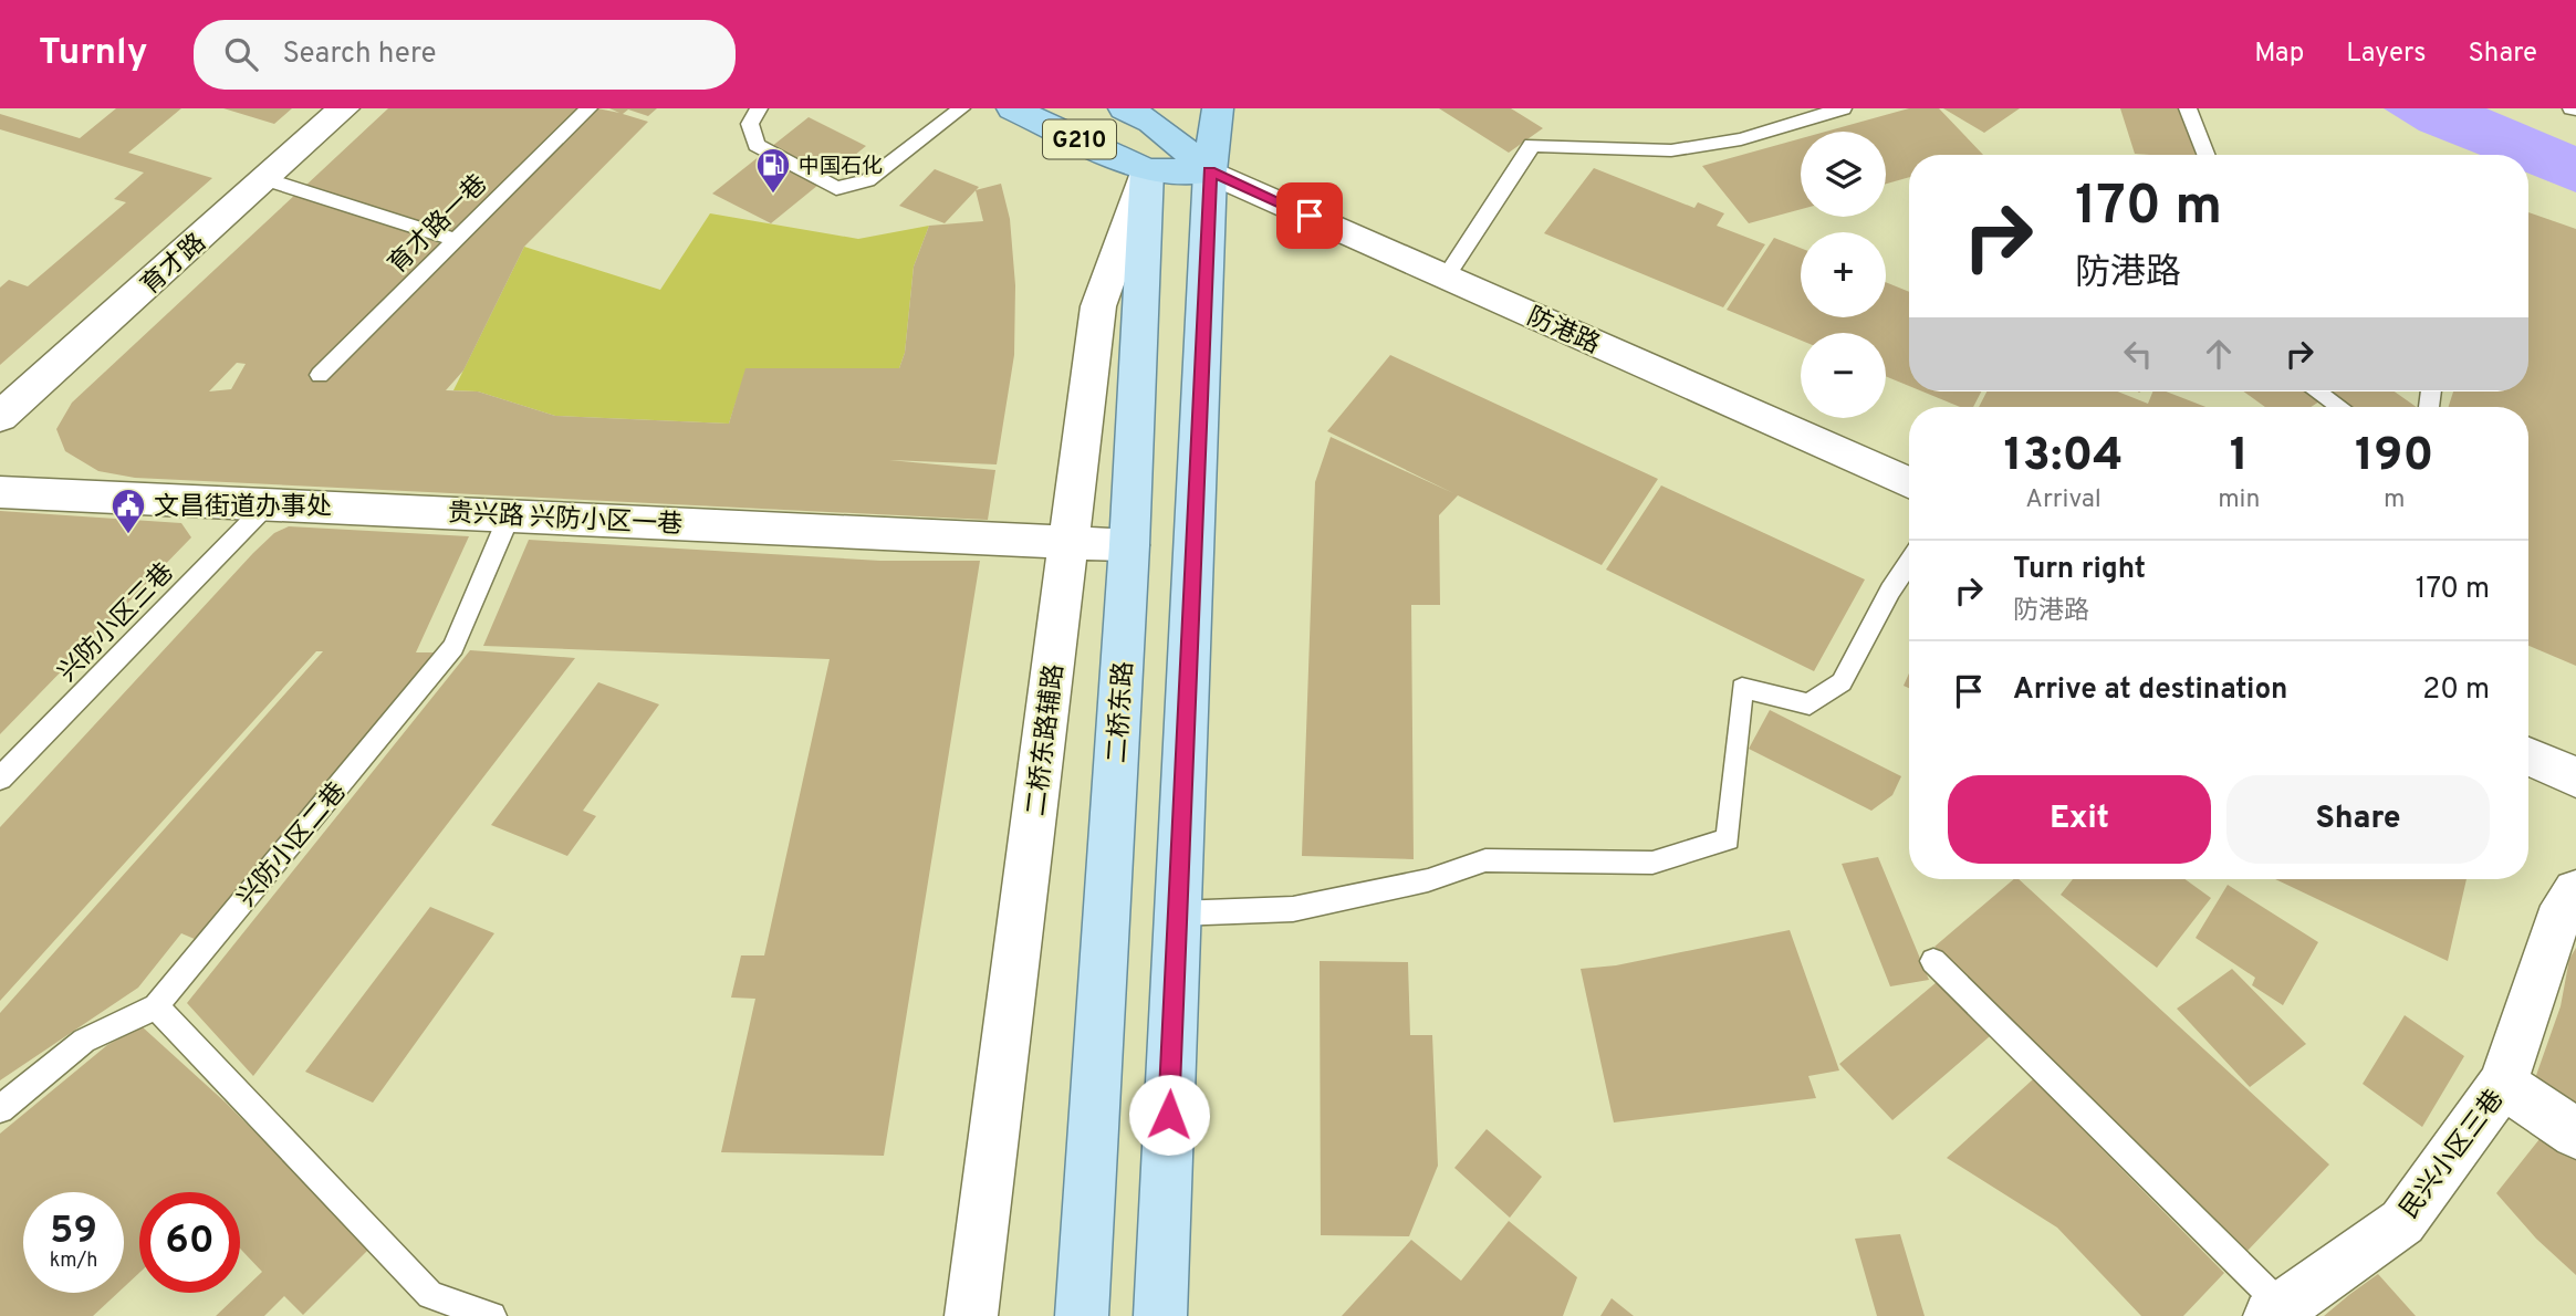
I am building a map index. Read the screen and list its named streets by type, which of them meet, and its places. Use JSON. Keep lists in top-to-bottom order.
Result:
{
  "streets": {
    "highway": ["G210", "防港路", "二桥东路"],
    "street": [
      "育才路",
      "贵兴路 兴防小区一巷",
      "二桥东路辅路",
      "民兴小区三巷"
    ],
    "lane": ["育才路一巷", "兴防小区三巷", "兴防小区二巷"]
  },
  "crossings": [
    ["防港路", "二桥东路"],
    ["防港路", "二桥东路辅路"],
    ["贵兴路 兴防小区一巷", "兴防小区三巷"],
    ["贵兴路 兴防小区一巷", "二桥东路"],
    ["贵兴路 兴防小区一巷", "二桥东路辅路"],
    ["贵兴路 兴防小区一巷", "兴防小区二巷"],
    ["二桥东路", "二桥东路辅路"]
  ],
  "places": {
    "fuel station": ["中国石化"],
    "public building": ["文昌街道办事处"]
  },
  "page": {
    "header": "Turnly",
    "search": "Search here",
    "nav": ["Map", "Layers", "Share"],
    "map_buttons": ["+", "−"],
    "turn": ["170 m", "防港路"],
    "eta": [
      "13:04",
      "Arrival",
      "1",
      "min",
      "190",
      "m"
    ],
    "list": [
      {
        "name": "Turn right",
        "note": "防港路",
        "value": "170 m"
      },
      {
        "name": "Arrive at destination",
        "value": "20 m"
      }
    ],
    "buttons": ["Exit", "Share"],
    "speed": "59 km/h",
    "limit": "60"
  }
}
